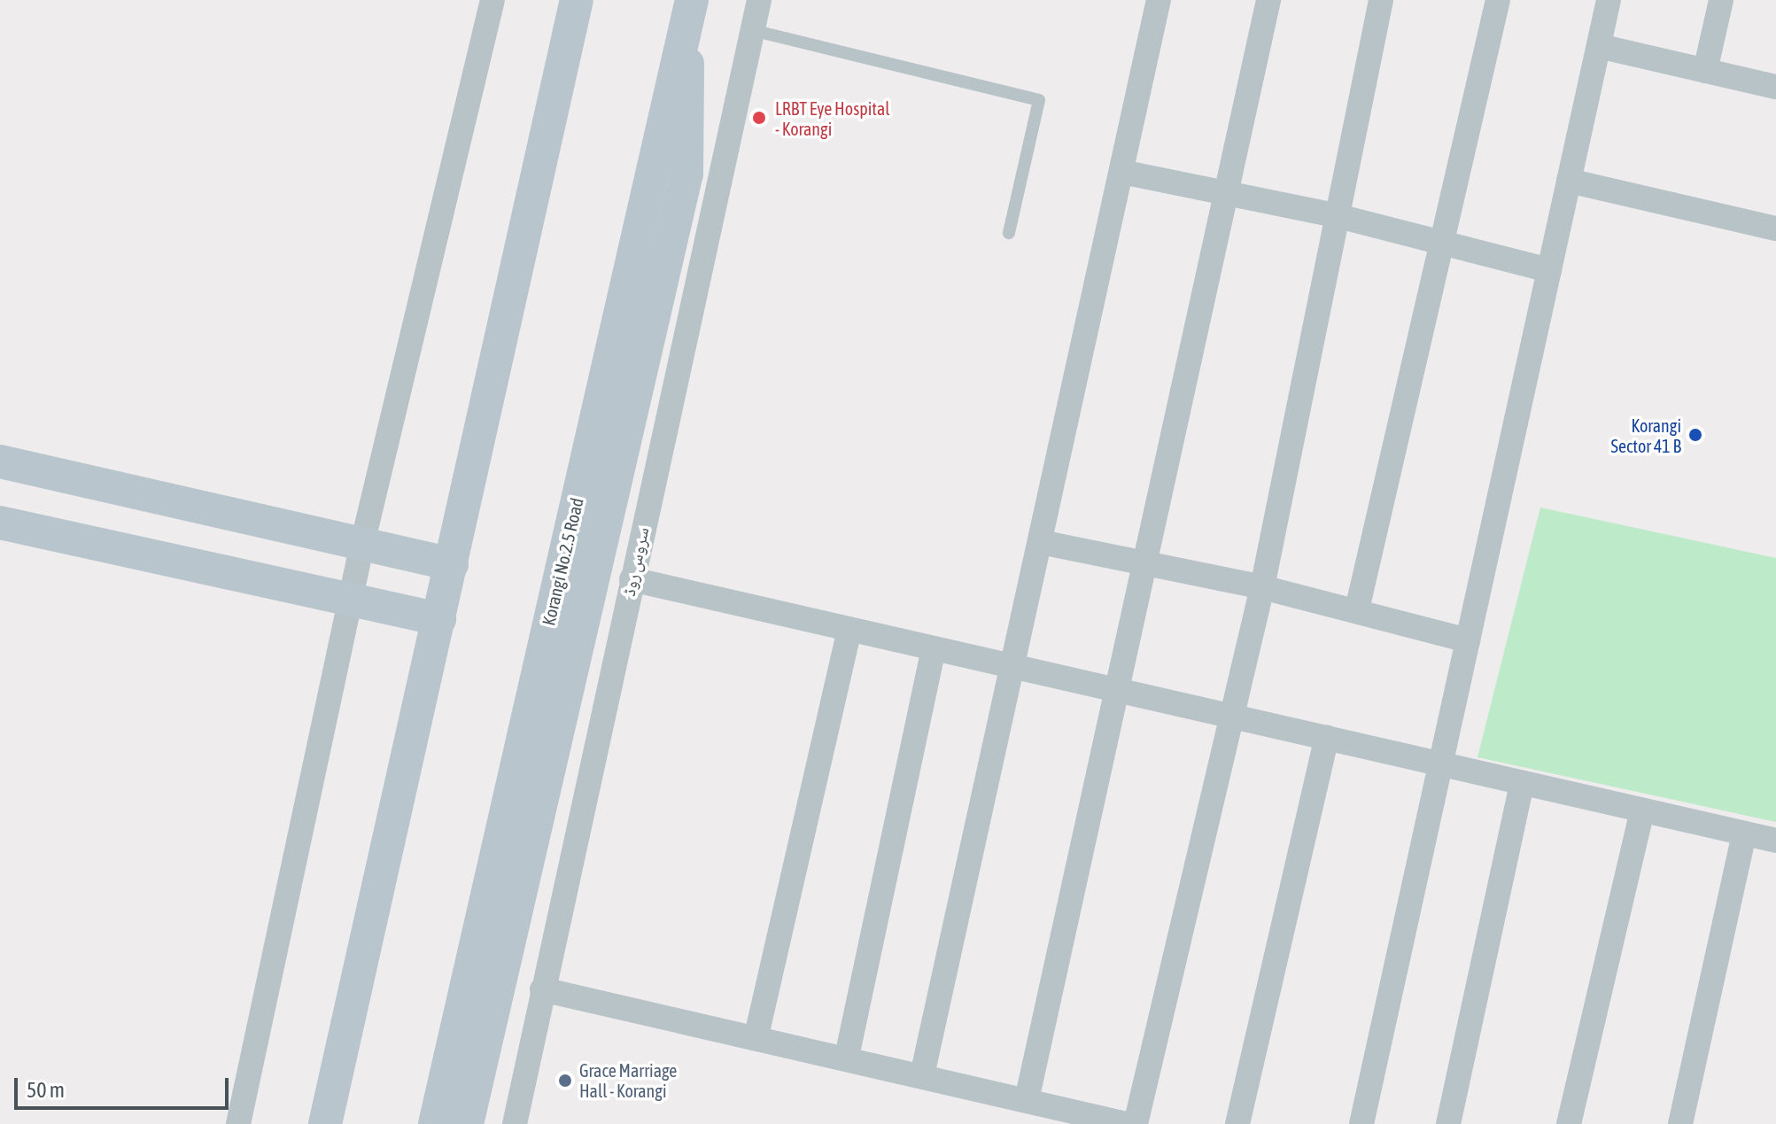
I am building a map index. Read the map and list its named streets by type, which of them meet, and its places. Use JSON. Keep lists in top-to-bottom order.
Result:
{
  "streets": {
    "main road": ["Korangi No.2.5 Road"],
    "street": ["سروس روڈ"]
  },
  "places": ["LRBT Eye Hospital - Korangi", "Korangi Sector 41 B", "Grace Marriage Hall - Korangi"],
  "scale_bar": "50 m"
}
